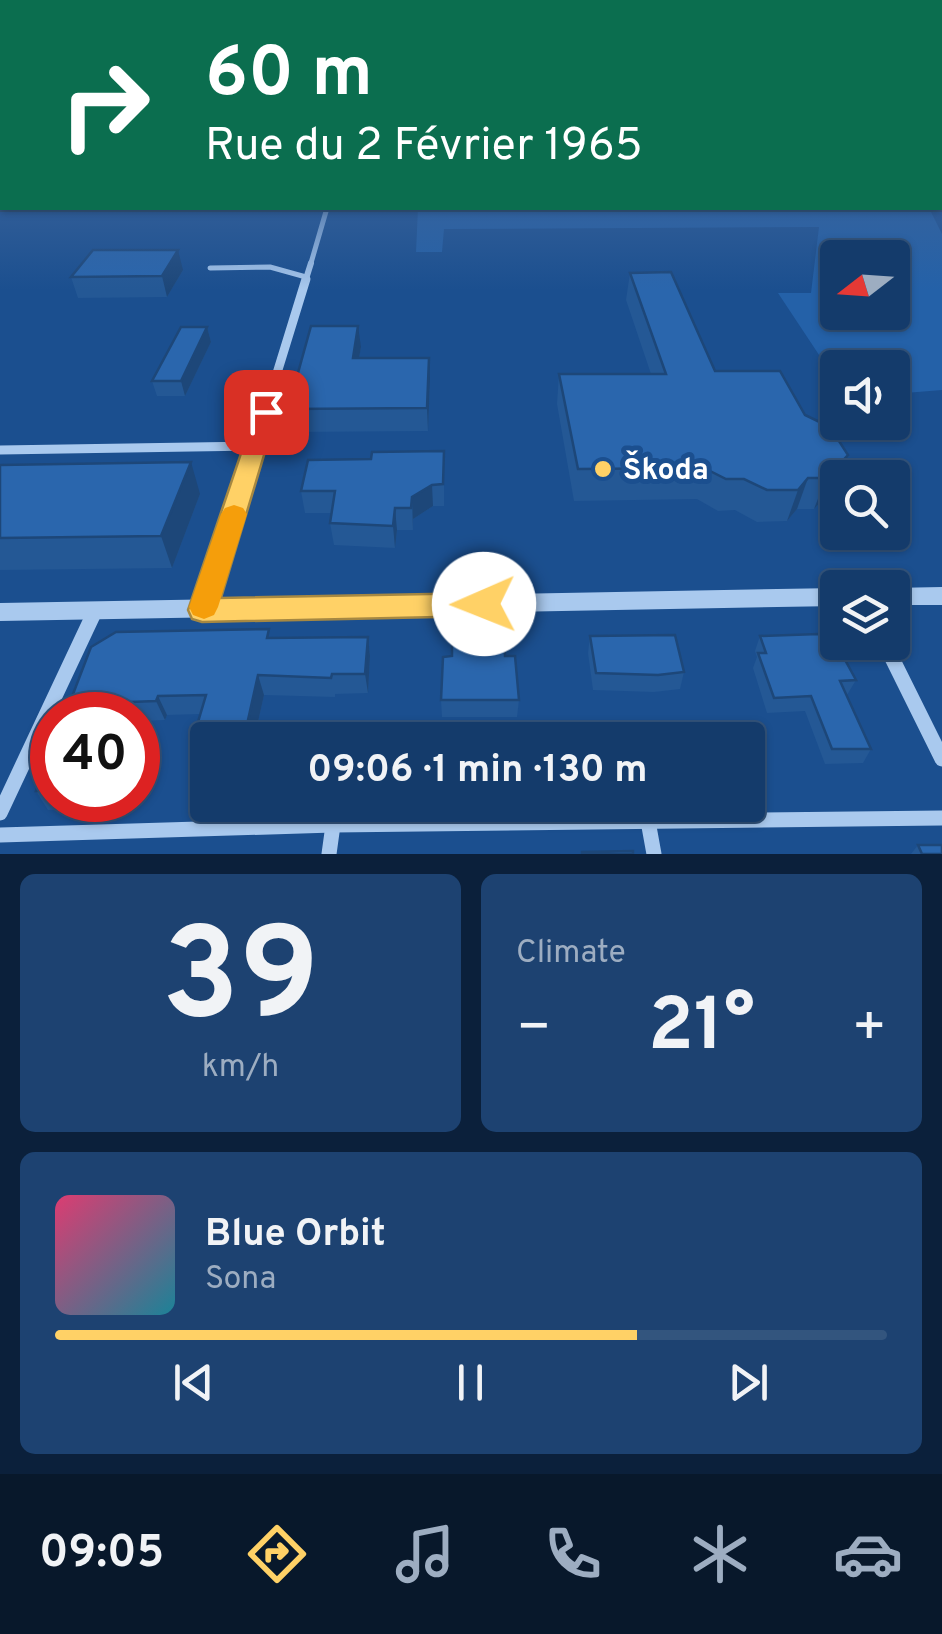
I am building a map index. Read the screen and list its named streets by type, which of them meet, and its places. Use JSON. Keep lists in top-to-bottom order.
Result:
{
  "places": ["Škoda"],
  "north": "left",
  "page": {
    "turn": ["60 m", "Rue du 2 Février 1965"],
    "limit": "40",
    "trip": "09:06 · 1 min · 130 m",
    "tile": [
      ["39", "km/h"],
      "Climate"
    ],
    "heat": ["−", "21°", "+"],
    "song": ["Blue Orbit", "Sona"],
    "tabs": "09:05"
  }
}
